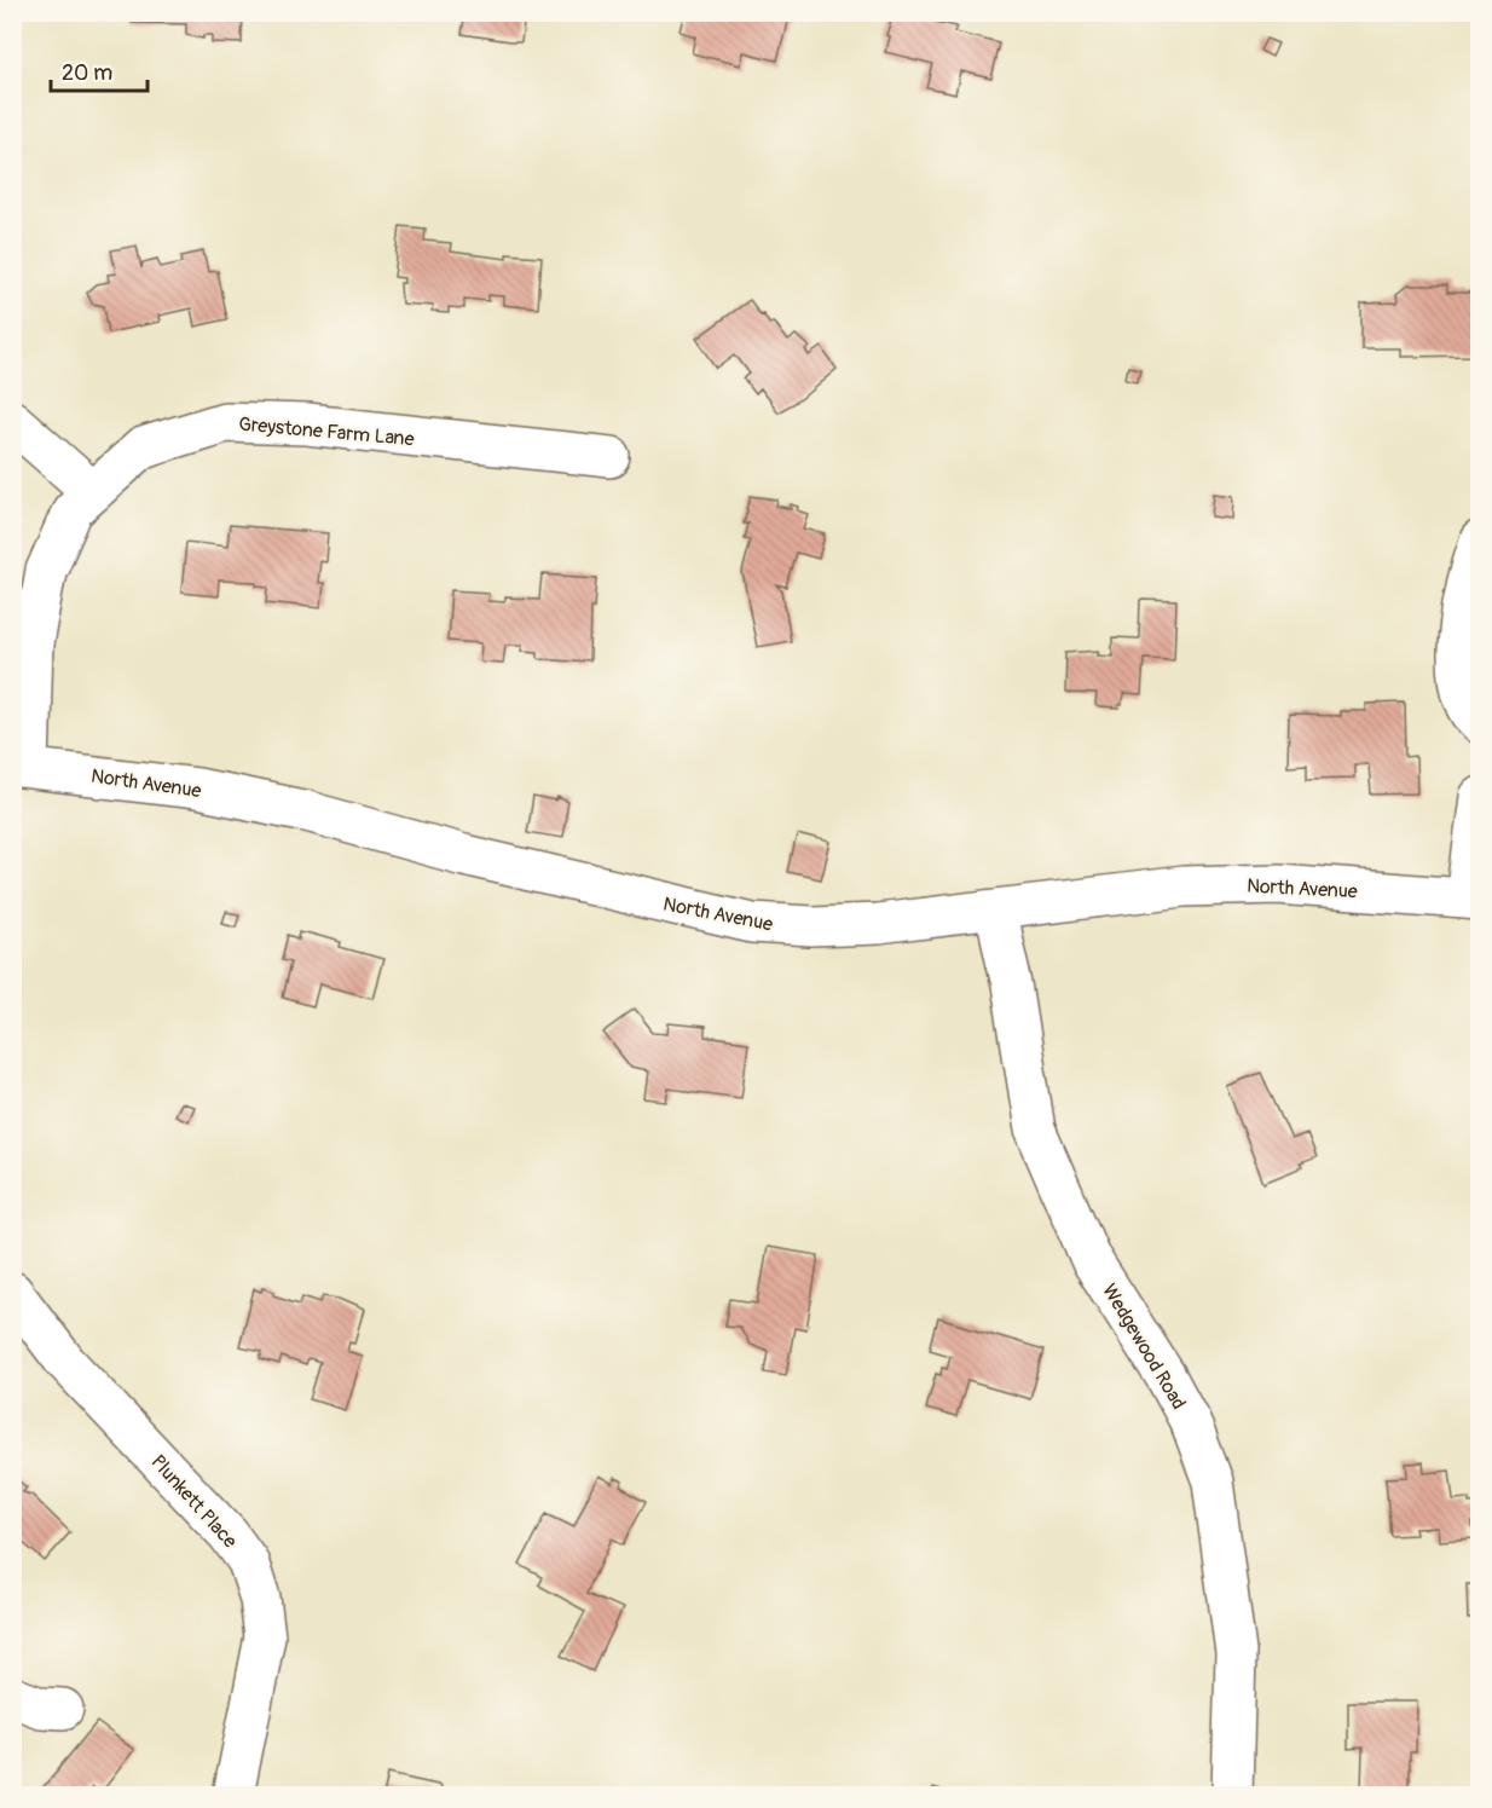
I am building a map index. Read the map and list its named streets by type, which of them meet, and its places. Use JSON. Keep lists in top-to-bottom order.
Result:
{
  "streets": {
    "street": [
      "Greystone Farm Lane",
      "North Avenue",
      "Wedgewood Road",
      "Plunkett Place"
    ]
  },
  "crossings": [
    ["Greystone Farm Lane", "North Avenue"],
    ["North Avenue", "Wedgewood Road"]
  ],
  "scale_bar": "20 m"
}
